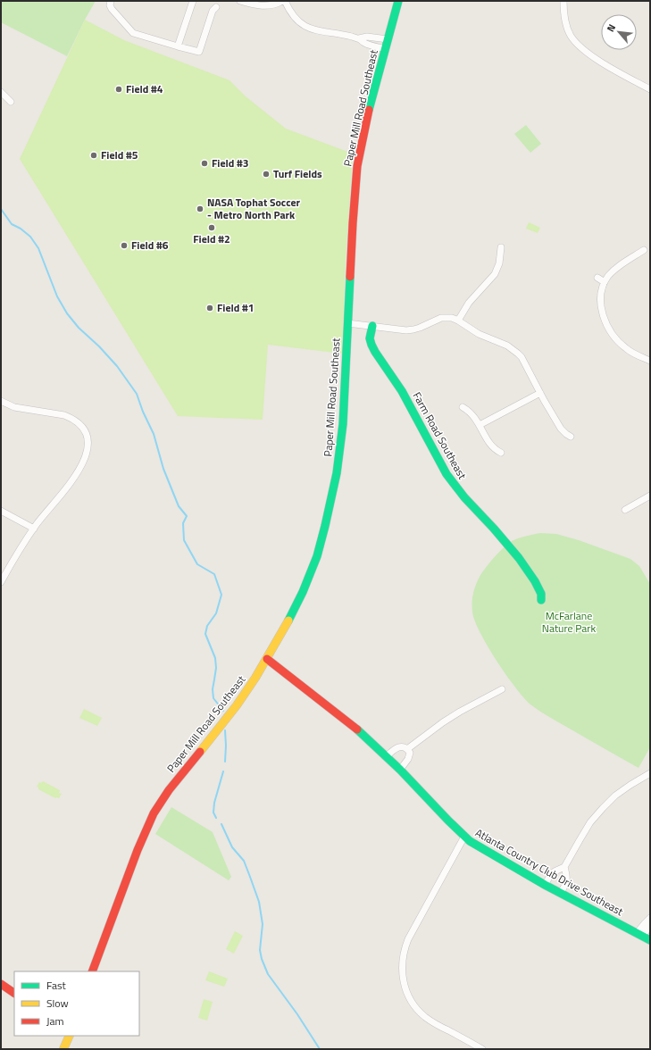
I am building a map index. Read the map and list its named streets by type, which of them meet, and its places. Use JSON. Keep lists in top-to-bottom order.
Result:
{
  "streets": {
    "street": ["Paper Mill Road Southeast", "Farm Road Southeast", "Atlanta Country Club Drive Southeast"]
  },
  "crossings": [
    ["Paper Mill Road Southeast", "Atlanta Country Club Drive Southeast"]
  ],
  "parks": ["McFarlane Nature Park"],
  "places": [
    "Field #4",
    "Field #5",
    "Field #3",
    "Turf Fields",
    "NASA Tophat Soccer - Metro North Park",
    "Field #2",
    "Field #6",
    "Field #1"
  ],
  "legend": ["Fast", "Slow", "Jam"],
  "north": "top left"
}
